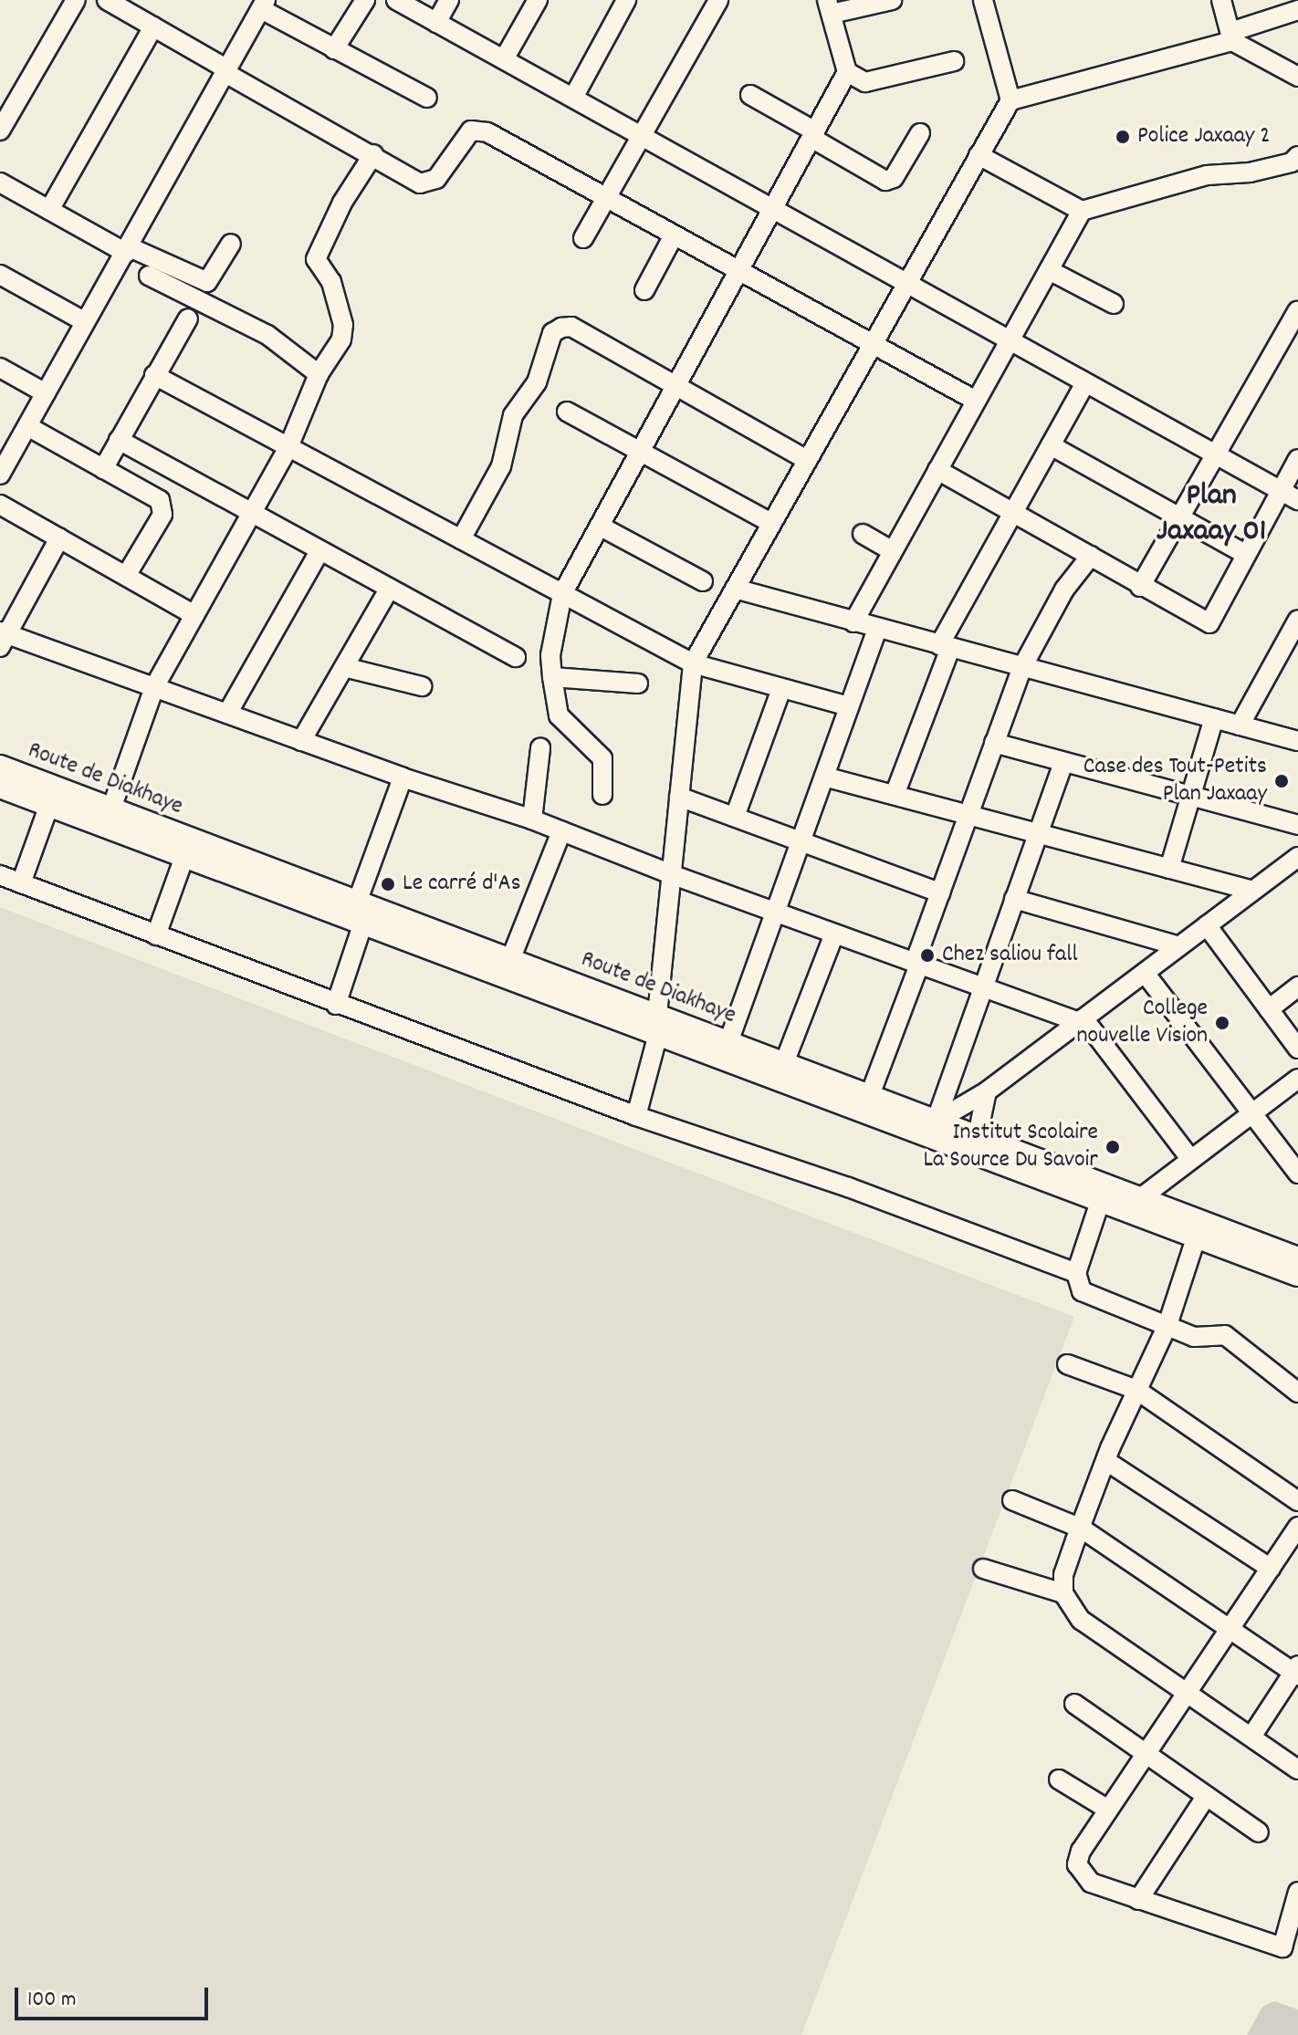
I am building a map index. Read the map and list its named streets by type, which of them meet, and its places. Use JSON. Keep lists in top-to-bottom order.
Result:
{
  "streets": {
    "main road": ["Route de Diakhaye"]
  },
  "districts": ["Plan Jaxaay 01"],
  "places": [
    "Police Jaxaay 2",
    "Case des Tout-Petits Plan Jaxaay",
    "Le carré d'As",
    "Chez saliou fall",
    "College nouvelle Vision",
    "Institut Scolaire La Source Du Savoir"
  ],
  "scale_bar": "100 m"
}
